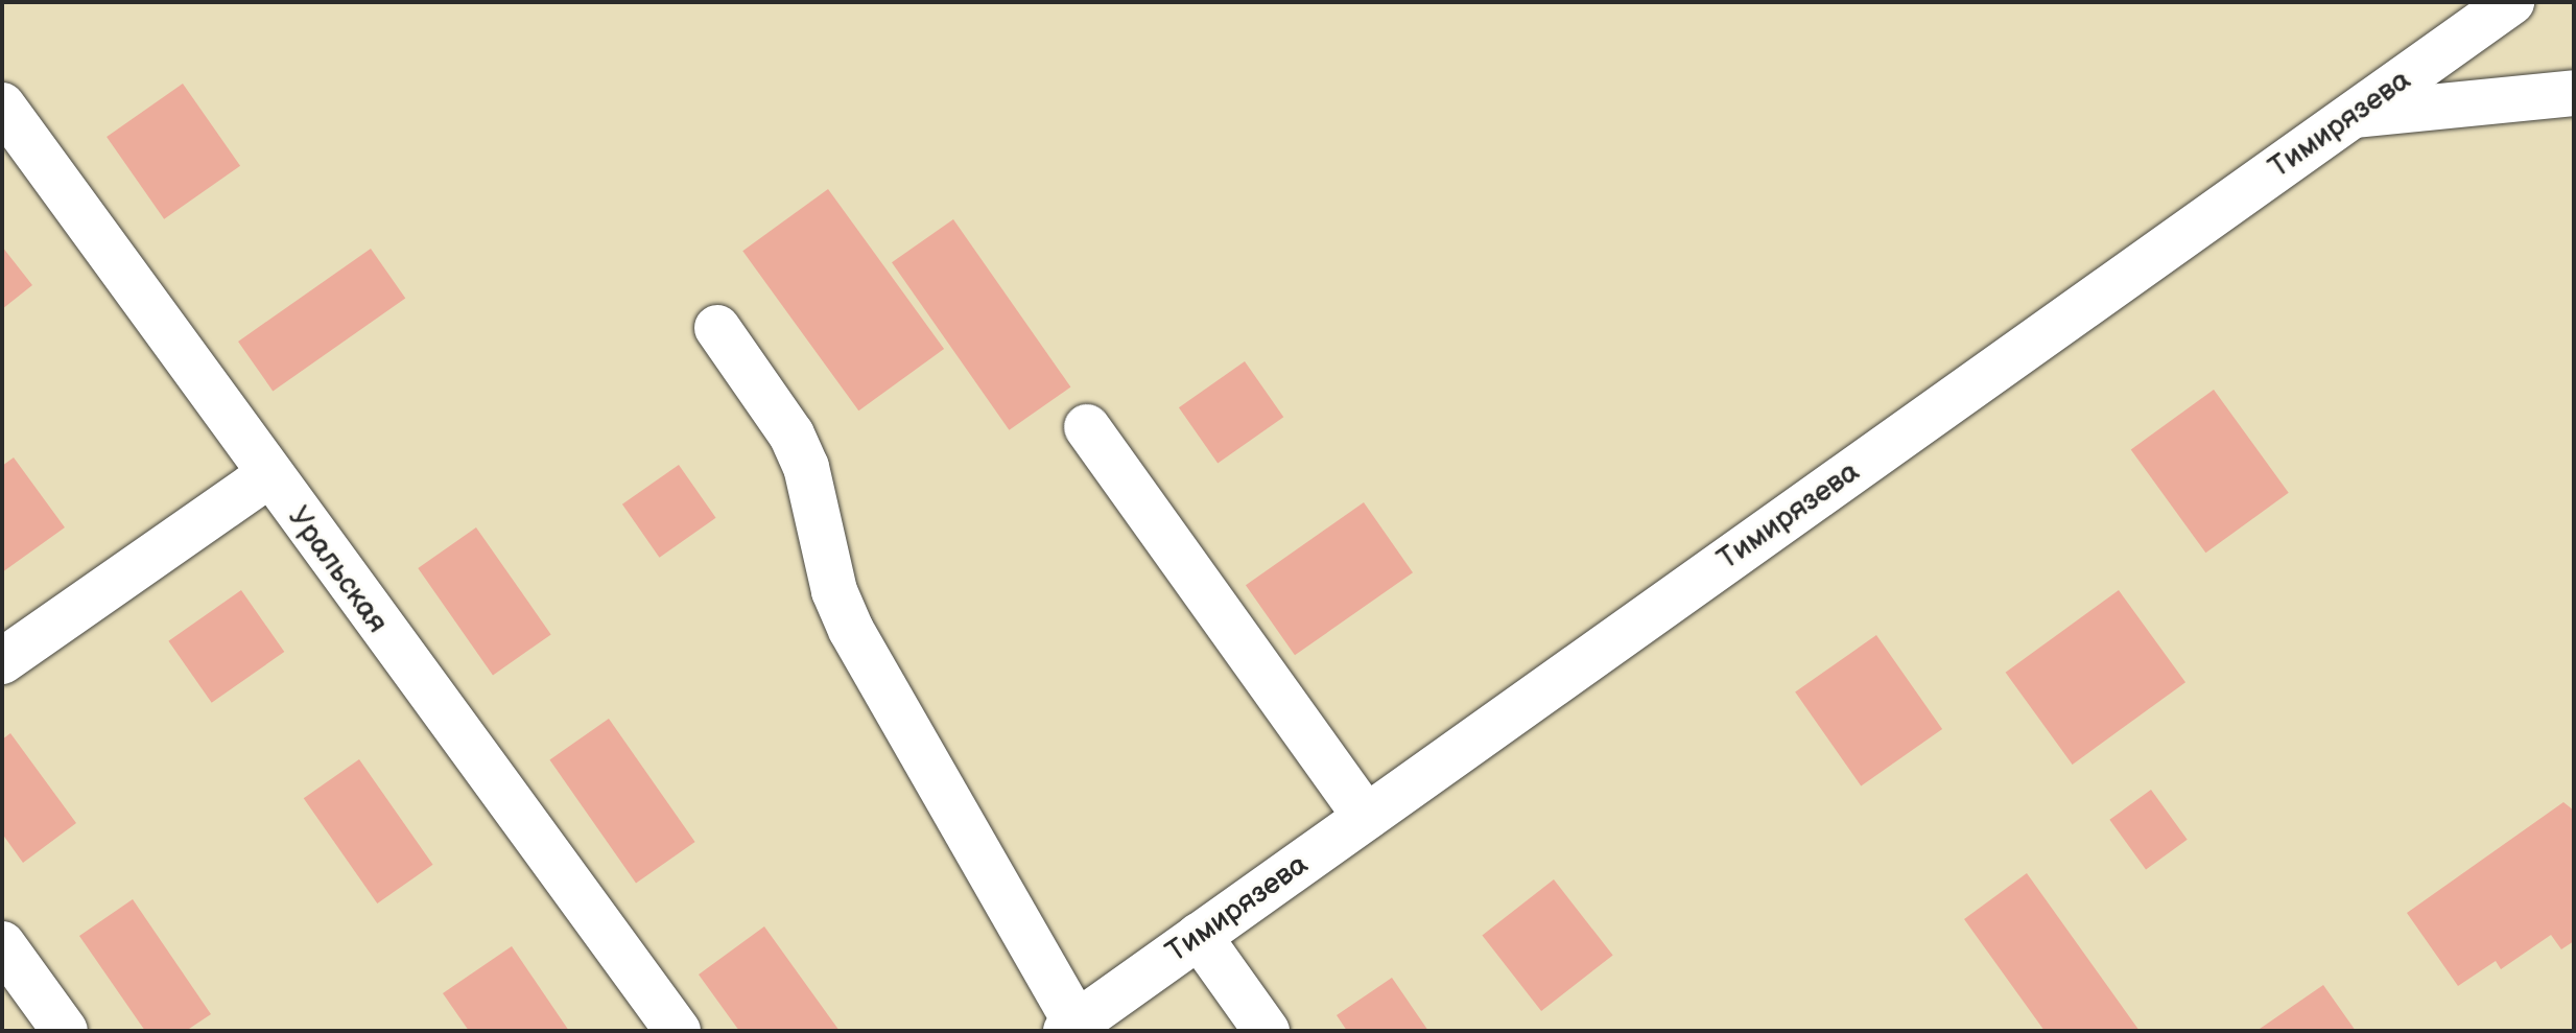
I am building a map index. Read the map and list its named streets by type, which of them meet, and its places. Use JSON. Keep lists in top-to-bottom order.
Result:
{
  "streets": {
    "street": ["Тимирязева", "Уральская"]
  }
}
